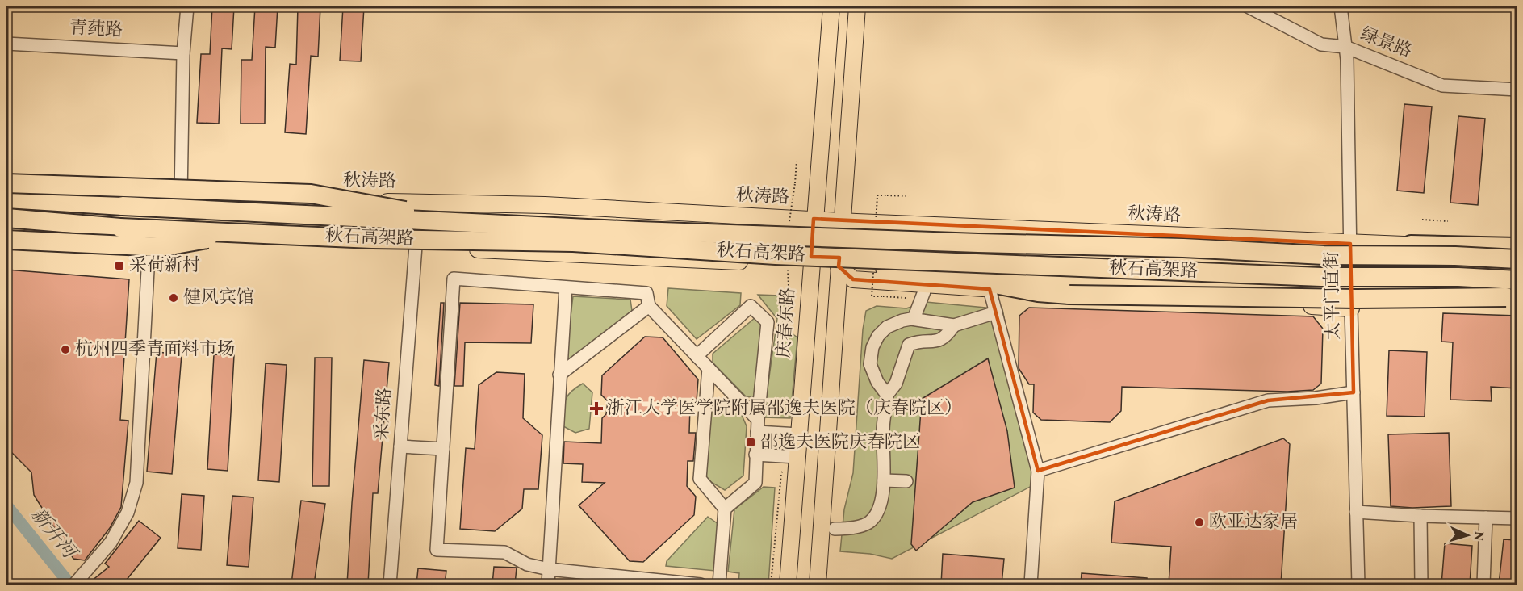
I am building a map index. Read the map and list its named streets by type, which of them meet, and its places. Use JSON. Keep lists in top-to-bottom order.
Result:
{
  "streets": {
    "highway": ["秋石高架路"],
    "main road": ["秋涛路", "庆春东路"],
    "street": [
      "青莼路",
      "绿景路",
      "太平门直街",
      "采东路"
    ]
  },
  "crossings": [
    ["绿景路", "太平门直街"],
    ["秋涛路", "太平门直街"],
    ["秋涛路", "庆春东路"]
  ],
  "water": ["新开河"],
  "places": {
    "transit": ["采荷新村", "邵逸夫医院庆春院区"],
    "other": ["健风宾馆", "杭州四季青面料市场", "欧亚达家居"],
    "health": ["浙江大学医学院附属邵逸夫医院（庆春院区）"]
  },
  "north": "right"
}
